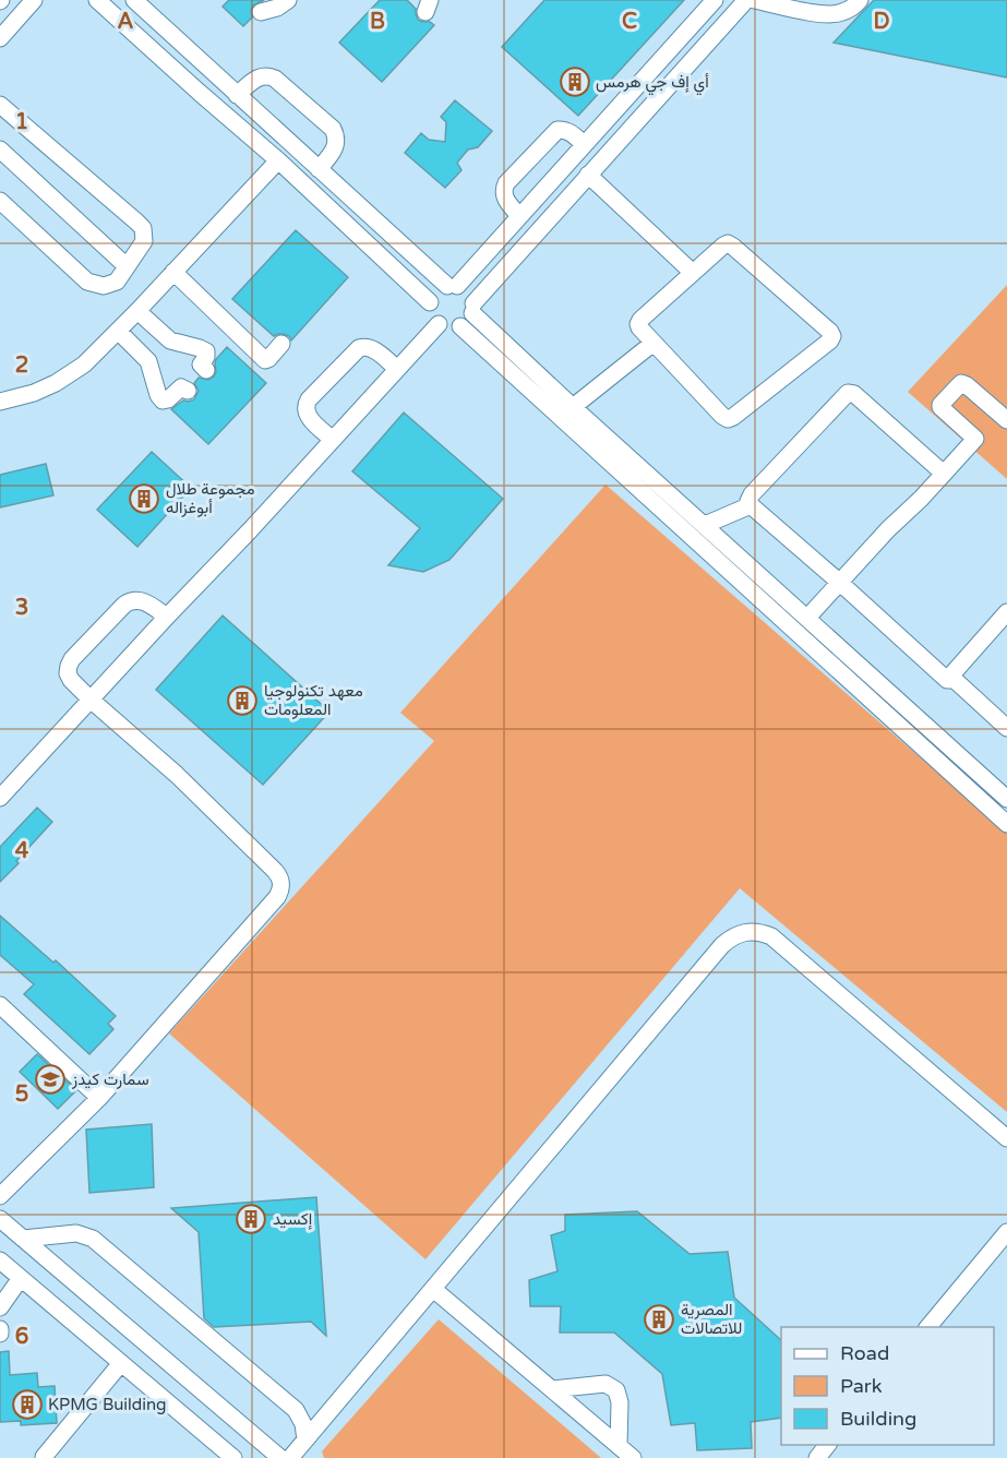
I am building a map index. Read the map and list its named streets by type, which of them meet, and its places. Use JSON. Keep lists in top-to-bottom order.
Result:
{
  "places": {
    "building": [
      "أي إف جي هرمس",
      "مجموعة طلال أبوغزاله",
      "معهد تكنولوجيا المعلومات",
      "إكسيد",
      "المصرية للاتصالات",
      "KPMG Building"
    ],
    "school or university": ["سمارت كيدز"]
  },
  "legend": ["Road", "Park", "Building"],
  "grid": {
    "columns": [
      "A",
      "B",
      "C",
      "D"
    ],
    "rows": [
      "1",
      "2",
      "3",
      "4",
      "5",
      "6"
    ]
  }
}
